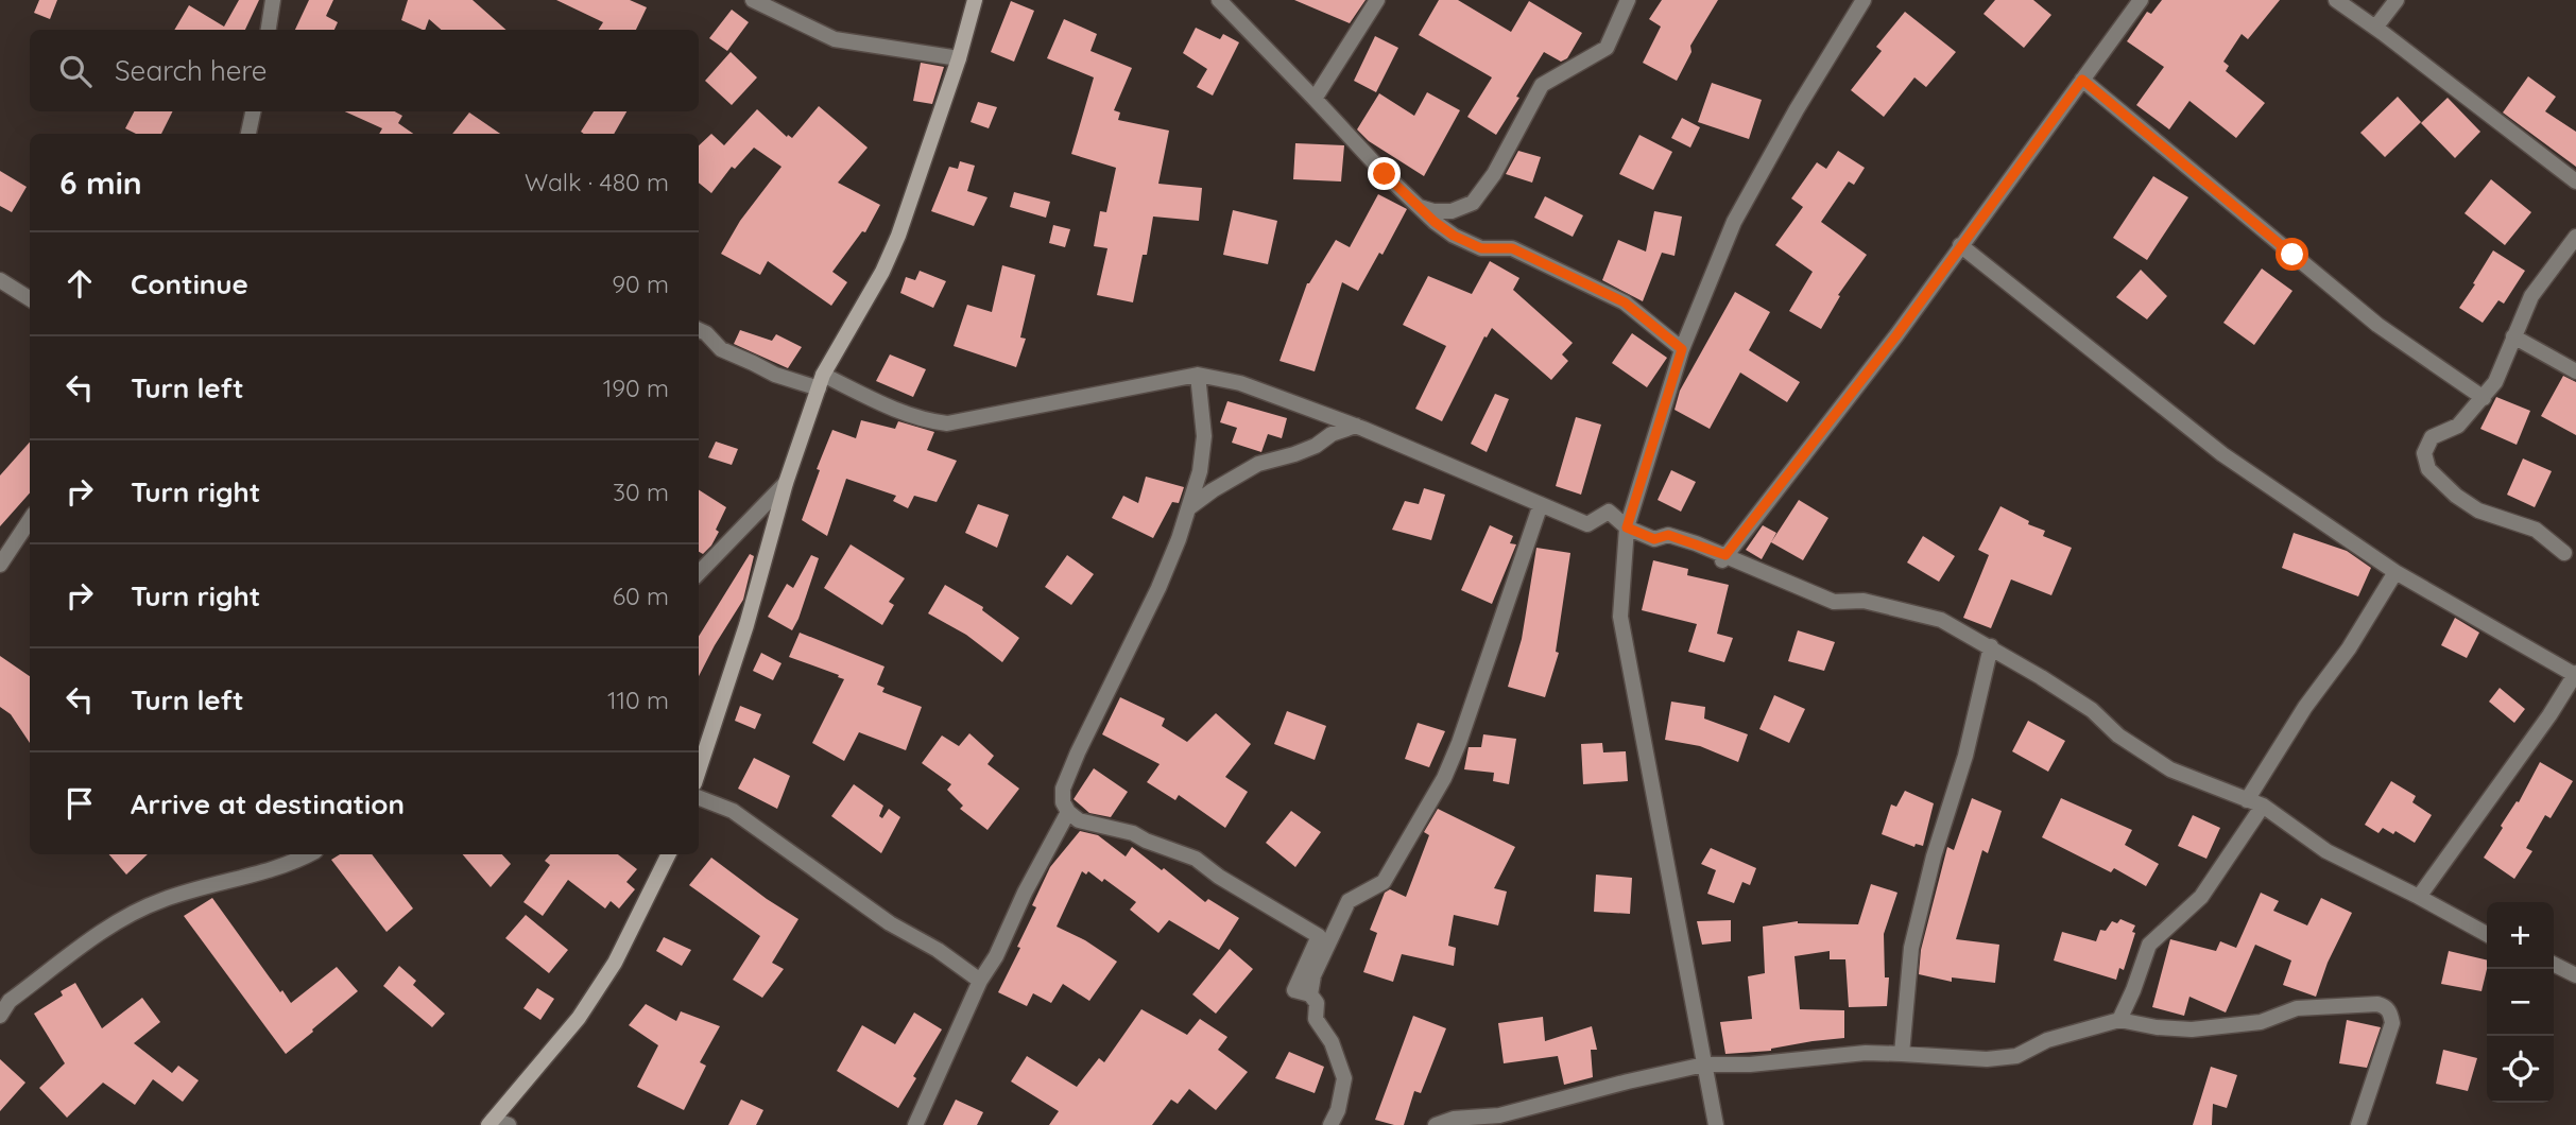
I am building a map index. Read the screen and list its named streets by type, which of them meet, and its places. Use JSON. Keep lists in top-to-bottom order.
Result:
{
  "page": {
    "search": "Search here",
    "heading": ["6 min", "Walk · 480 m"],
    "list": [
      ["Continue", "90 m"],
      ["Turn left", "190 m"],
      ["Turn right", "30 m"],
      ["Turn right", "60 m"],
      ["Turn left", "110 m"],
      "Arrive at destination"
    ],
    "map_buttons": ["+", "−"]
  }
}
